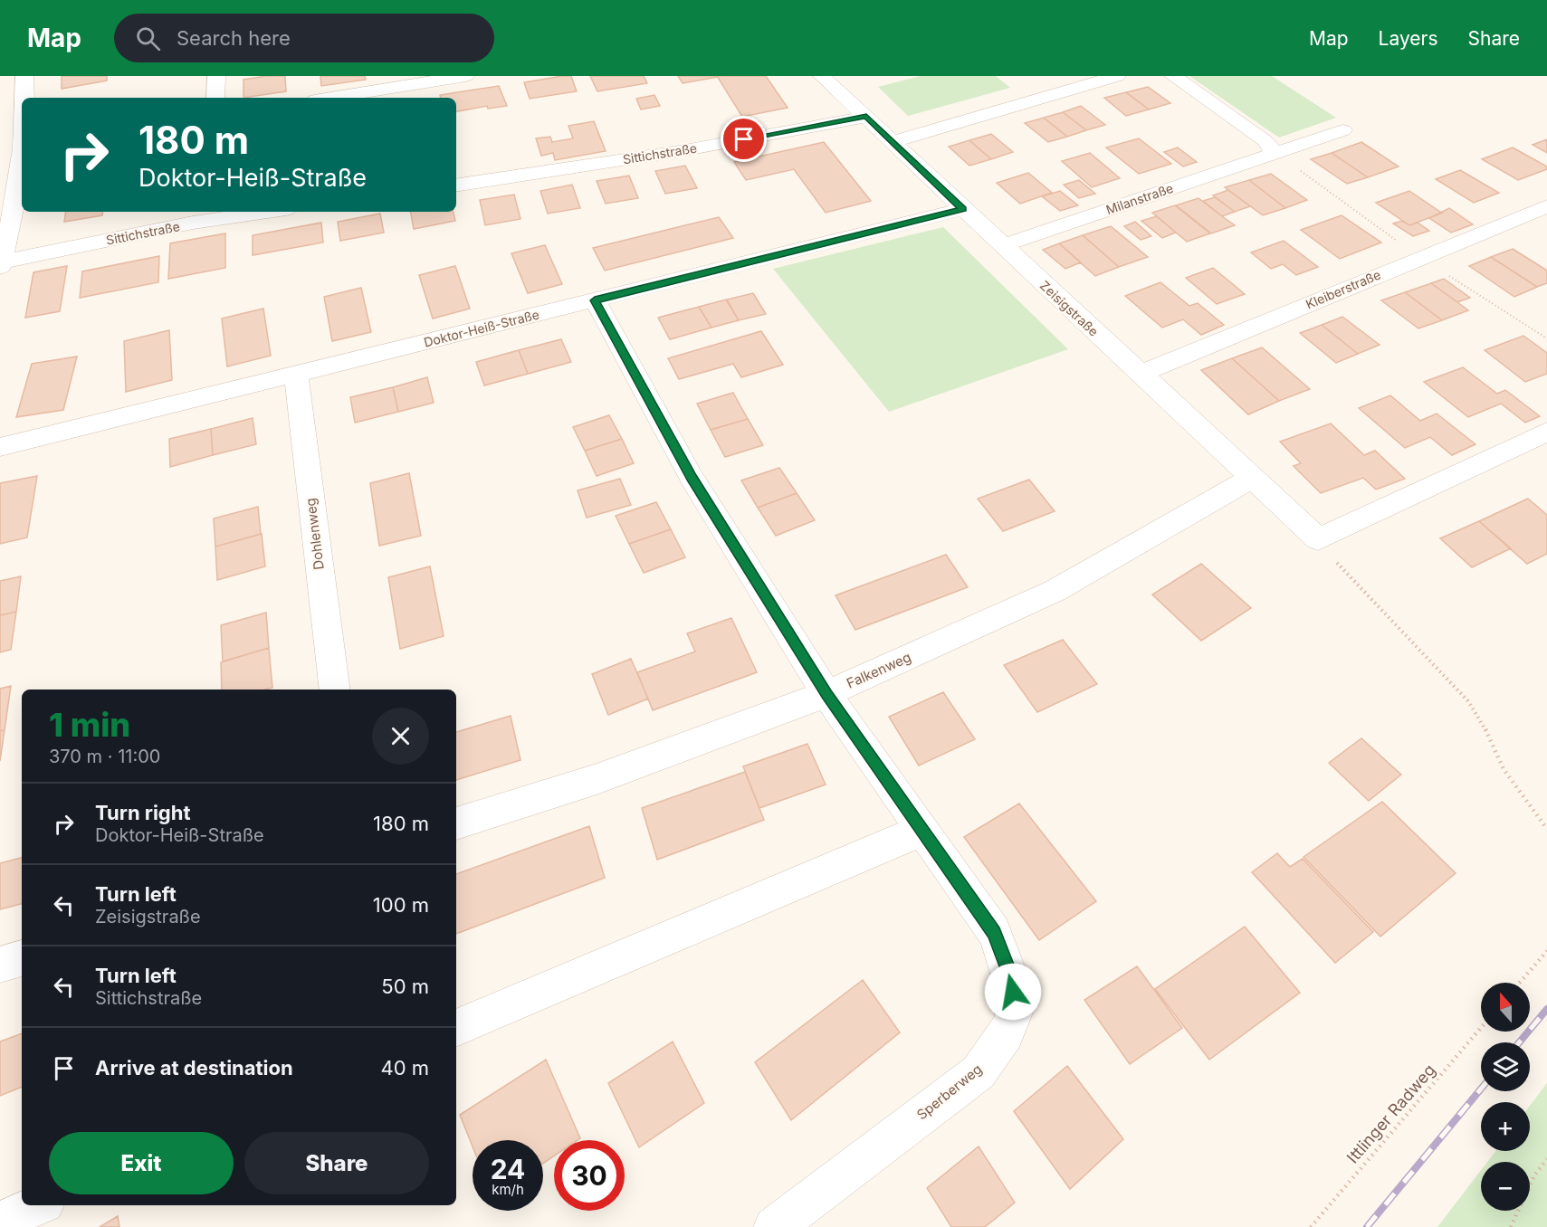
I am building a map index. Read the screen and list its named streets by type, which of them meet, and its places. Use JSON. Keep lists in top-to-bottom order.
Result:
{
  "streets": {
    "street": [
      "Sittichstraße",
      "Milanstraße",
      "Kleiberstraße",
      "Zeisigstraße",
      "Doktor-Heiß-Straße",
      "Dohlenweg",
      "Falkenweg",
      "Sperberweg"
    ],
    "path": ["Ittlinger Radweg"]
  },
  "crossings": [
    ["Sittichstraße", "Zeisigstraße"],
    ["Milanstraße", "Zeisigstraße"],
    ["Kleiberstraße", "Zeisigstraße"],
    ["Zeisigstraße", "Doktor-Heiß-Straße"],
    ["Zeisigstraße", "Falkenweg"],
    ["Doktor-Heiß-Straße", "Dohlenweg"],
    ["Doktor-Heiß-Straße", "Sperberweg"],
    ["Falkenweg", "Sperberweg"]
  ],
  "north": "top",
  "page": {
    "header": "Map",
    "search": "Search here",
    "nav": ["Map", "Layers", "Share"],
    "turn": ["180 m", "Doktor-Heiß-Straße"],
    "heading": ["1 min", "370 m · 11:00"],
    "list": [
      {
        "name": "Turn right",
        "note": "Doktor-Heiß-Straße",
        "value": "180 m"
      },
      {
        "name": "Turn left",
        "note": "Zeisigstraße",
        "value": "100 m"
      },
      {
        "name": "Turn left",
        "note": "Sittichstraße",
        "value": "50 m"
      },
      {
        "name": "Arrive at destination",
        "value": "40 m"
      }
    ],
    "map_buttons": ["+", "−"],
    "buttons": ["Exit", "Share"],
    "speed": "24 km/h",
    "limit": "30"
  }
}
